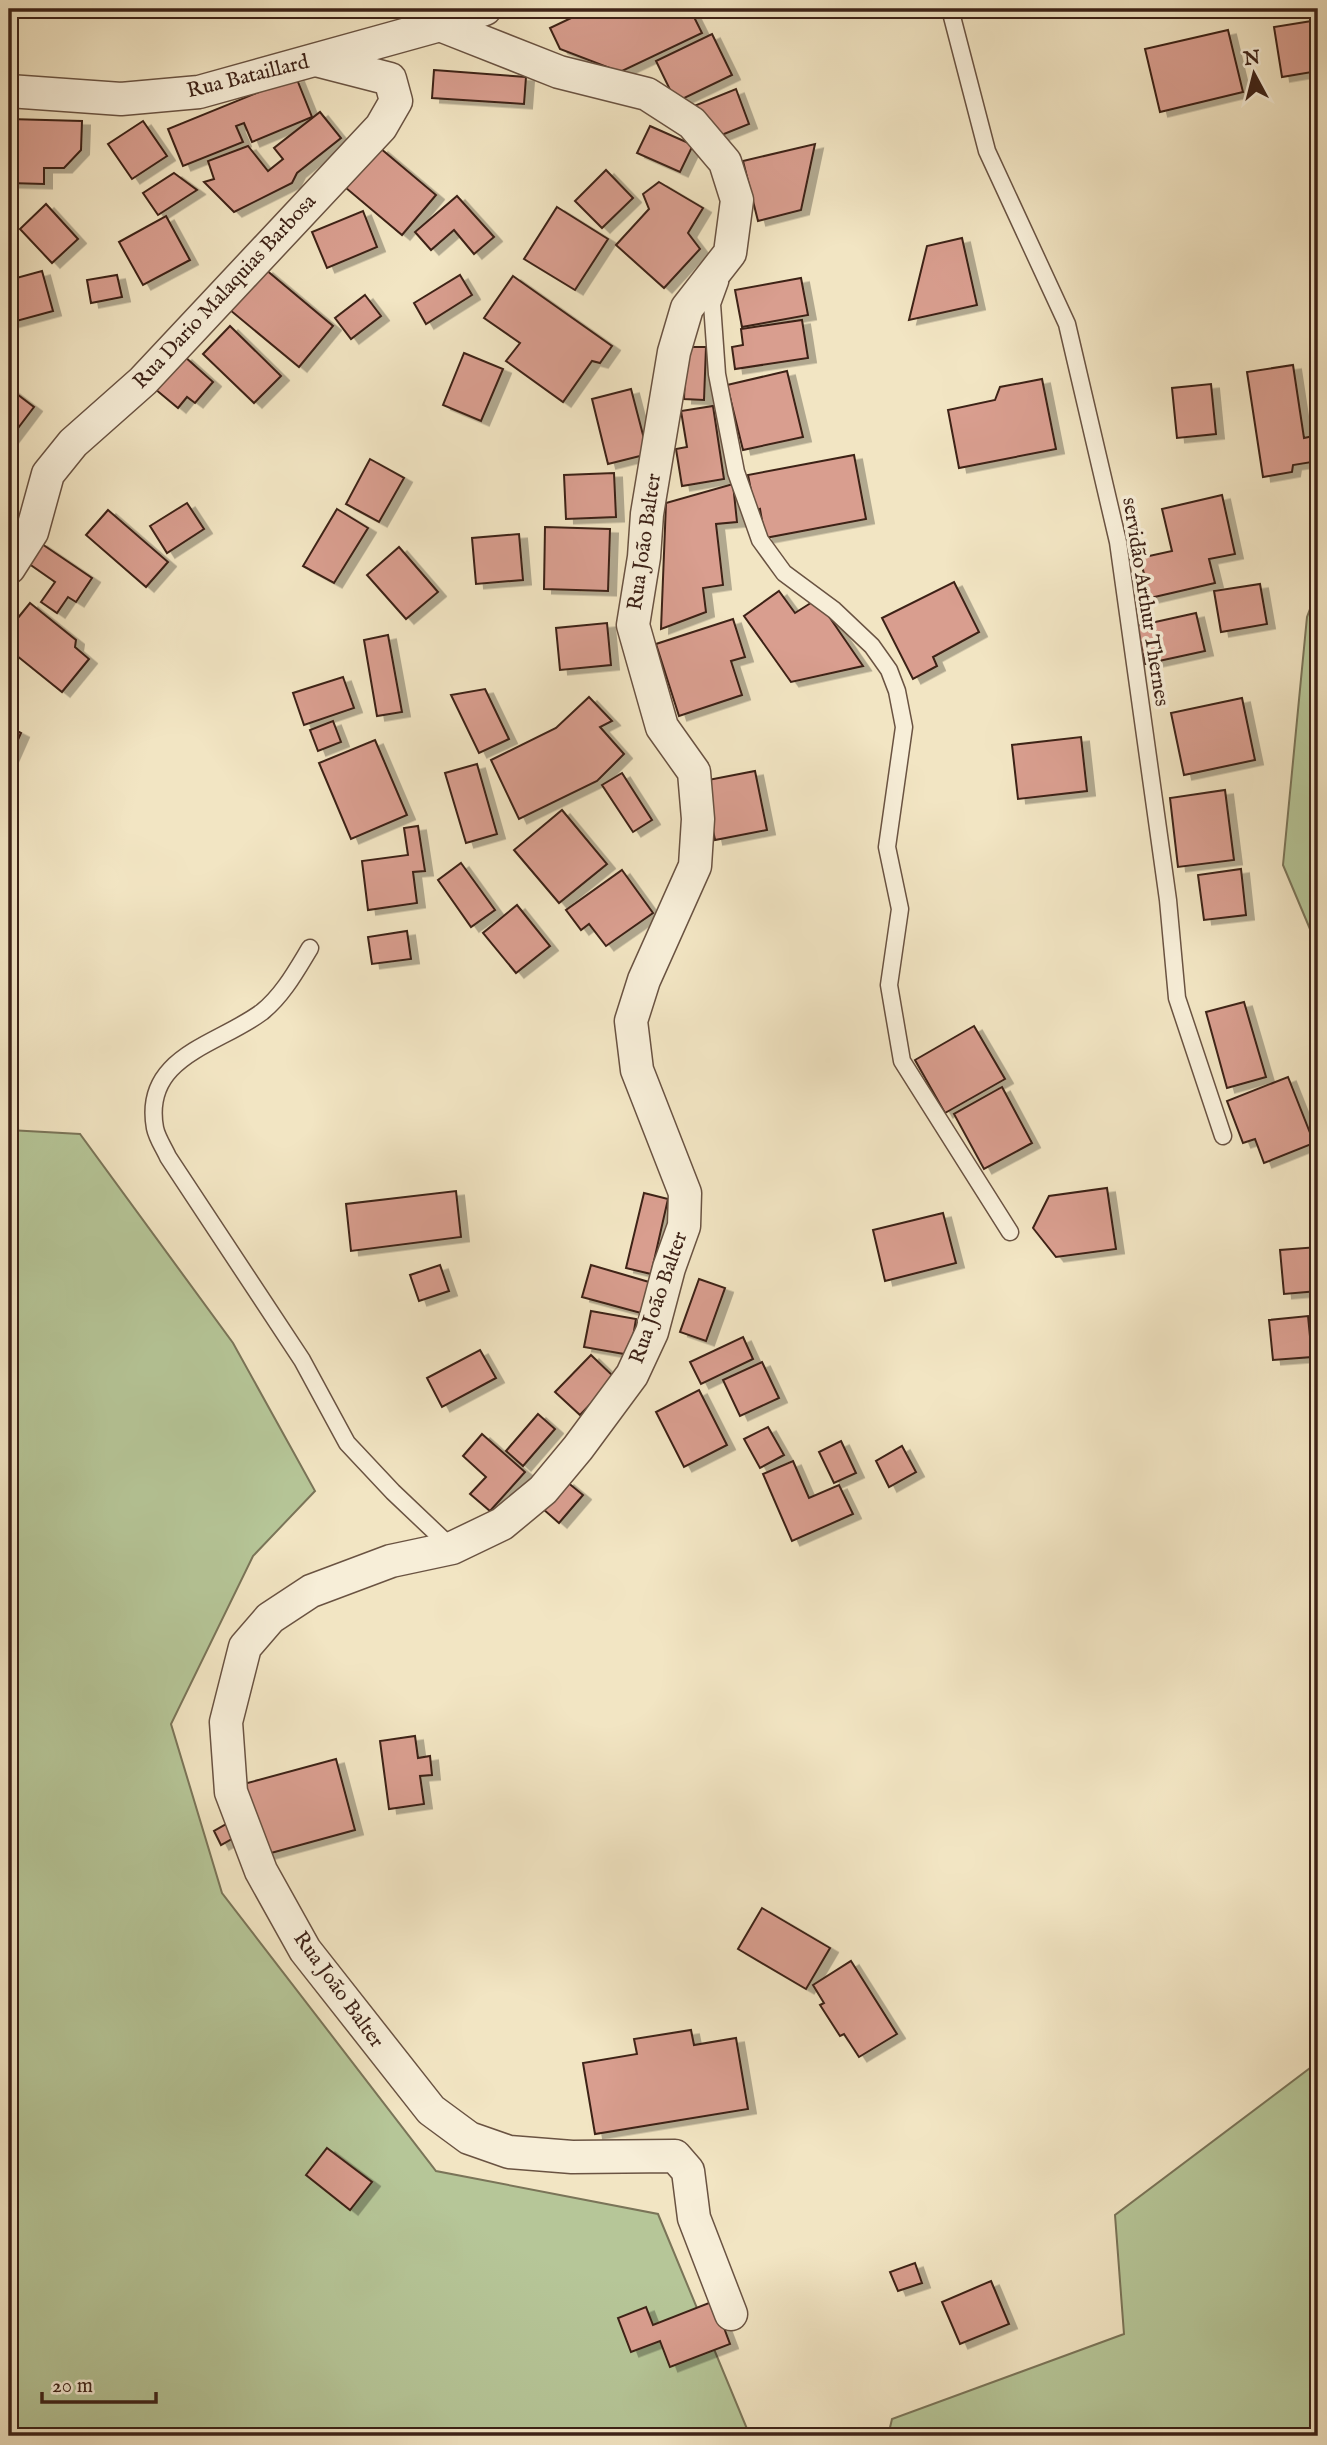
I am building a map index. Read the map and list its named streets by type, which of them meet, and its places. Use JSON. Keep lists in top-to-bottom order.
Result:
{
  "streets": {
    "street": ["Rua Bataillard", "Rua Dario Malaquias Barbosa", "Rua João Balter"],
    "lane": ["servidão Arthur Thernes"]
  },
  "crossings": [
    ["Rua Bataillard", "Rua Dario Malaquias Barbosa"]
  ],
  "scale_bar": "20 m",
  "north": "top"
}
